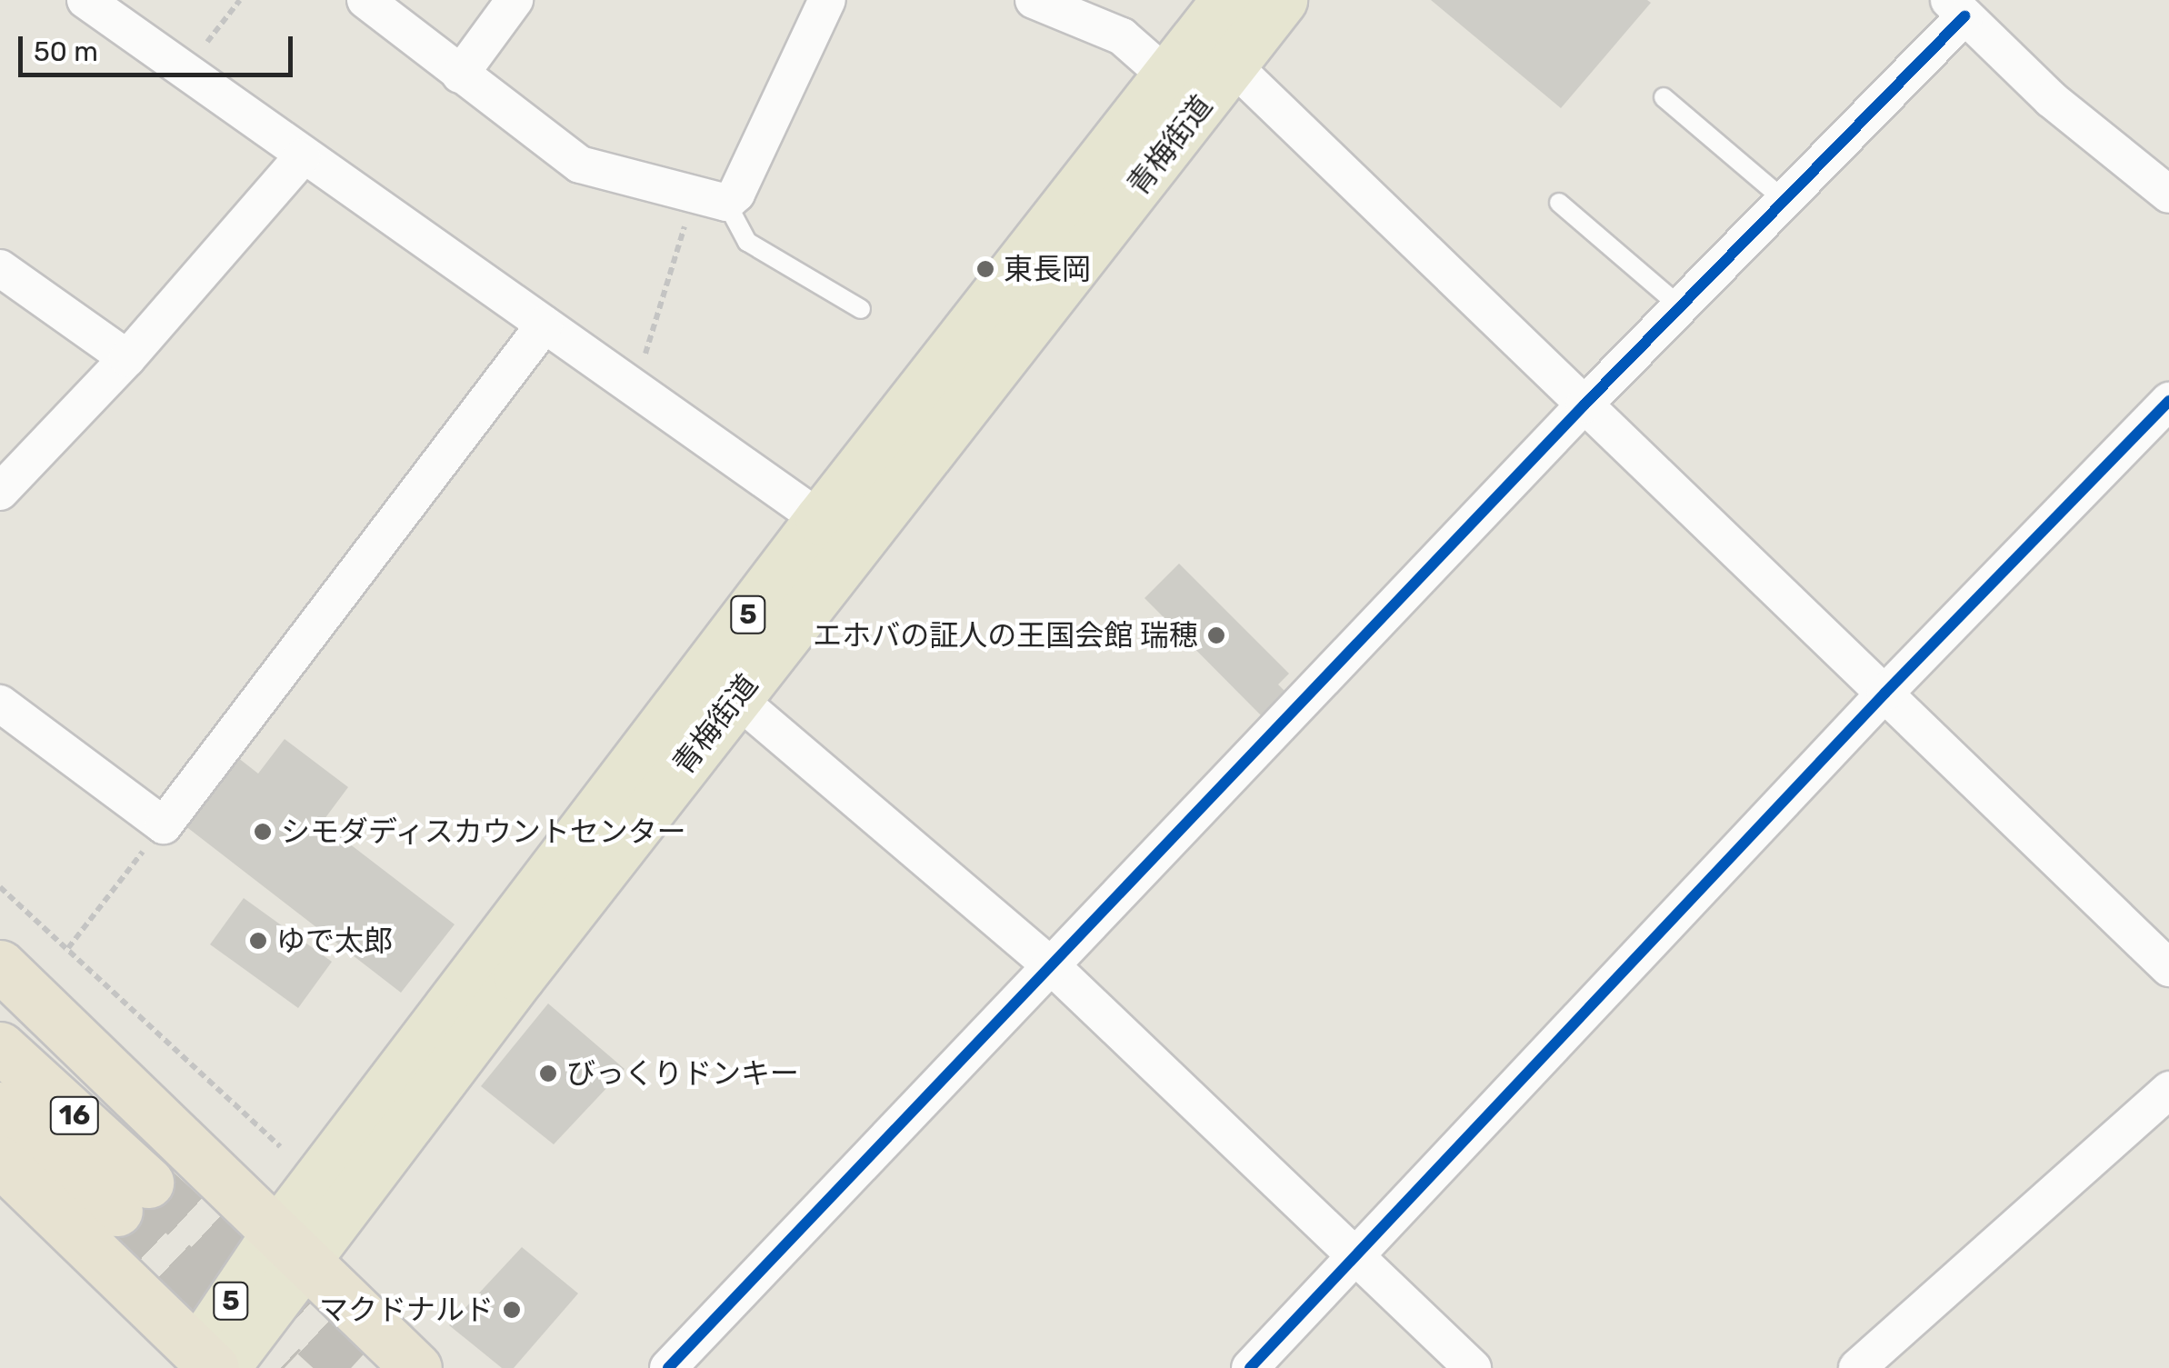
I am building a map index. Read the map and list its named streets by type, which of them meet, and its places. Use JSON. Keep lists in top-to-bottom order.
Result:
{
  "streets": {
    "highway": ["16"],
    "main road": ["青梅街道", "5"]
  },
  "places": [
    "東長岡",
    "エホバの証人の王国会館 瑞穂",
    "シモダディスカウントセンター",
    "ゆで太郎",
    "びっくりドンキー",
    "マクドナルド"
  ],
  "scale_bar": "50 m"
}
